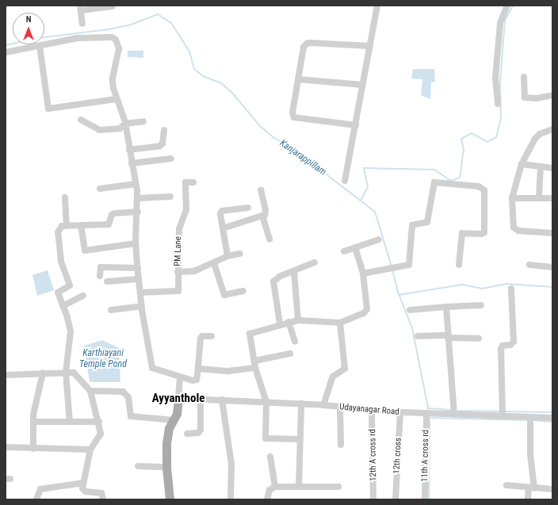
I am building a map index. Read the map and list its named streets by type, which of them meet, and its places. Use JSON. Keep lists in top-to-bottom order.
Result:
{
  "streets": {
    "street": [
      "PM Lane",
      "Udayanagar Road",
      "12th A cross rd",
      "12th cross",
      "11th A cross rd"
    ]
  },
  "crossings": [
    ["Udayanagar Road", "12th A cross rd"],
    ["Udayanagar Road", "12th cross"],
    ["Udayanagar Road", "11th A cross rd"]
  ],
  "districts": ["Ayyanthole"],
  "water": ["Kanjarappillam", "Karthiayani Temple Pond"],
  "north": "top"
}
